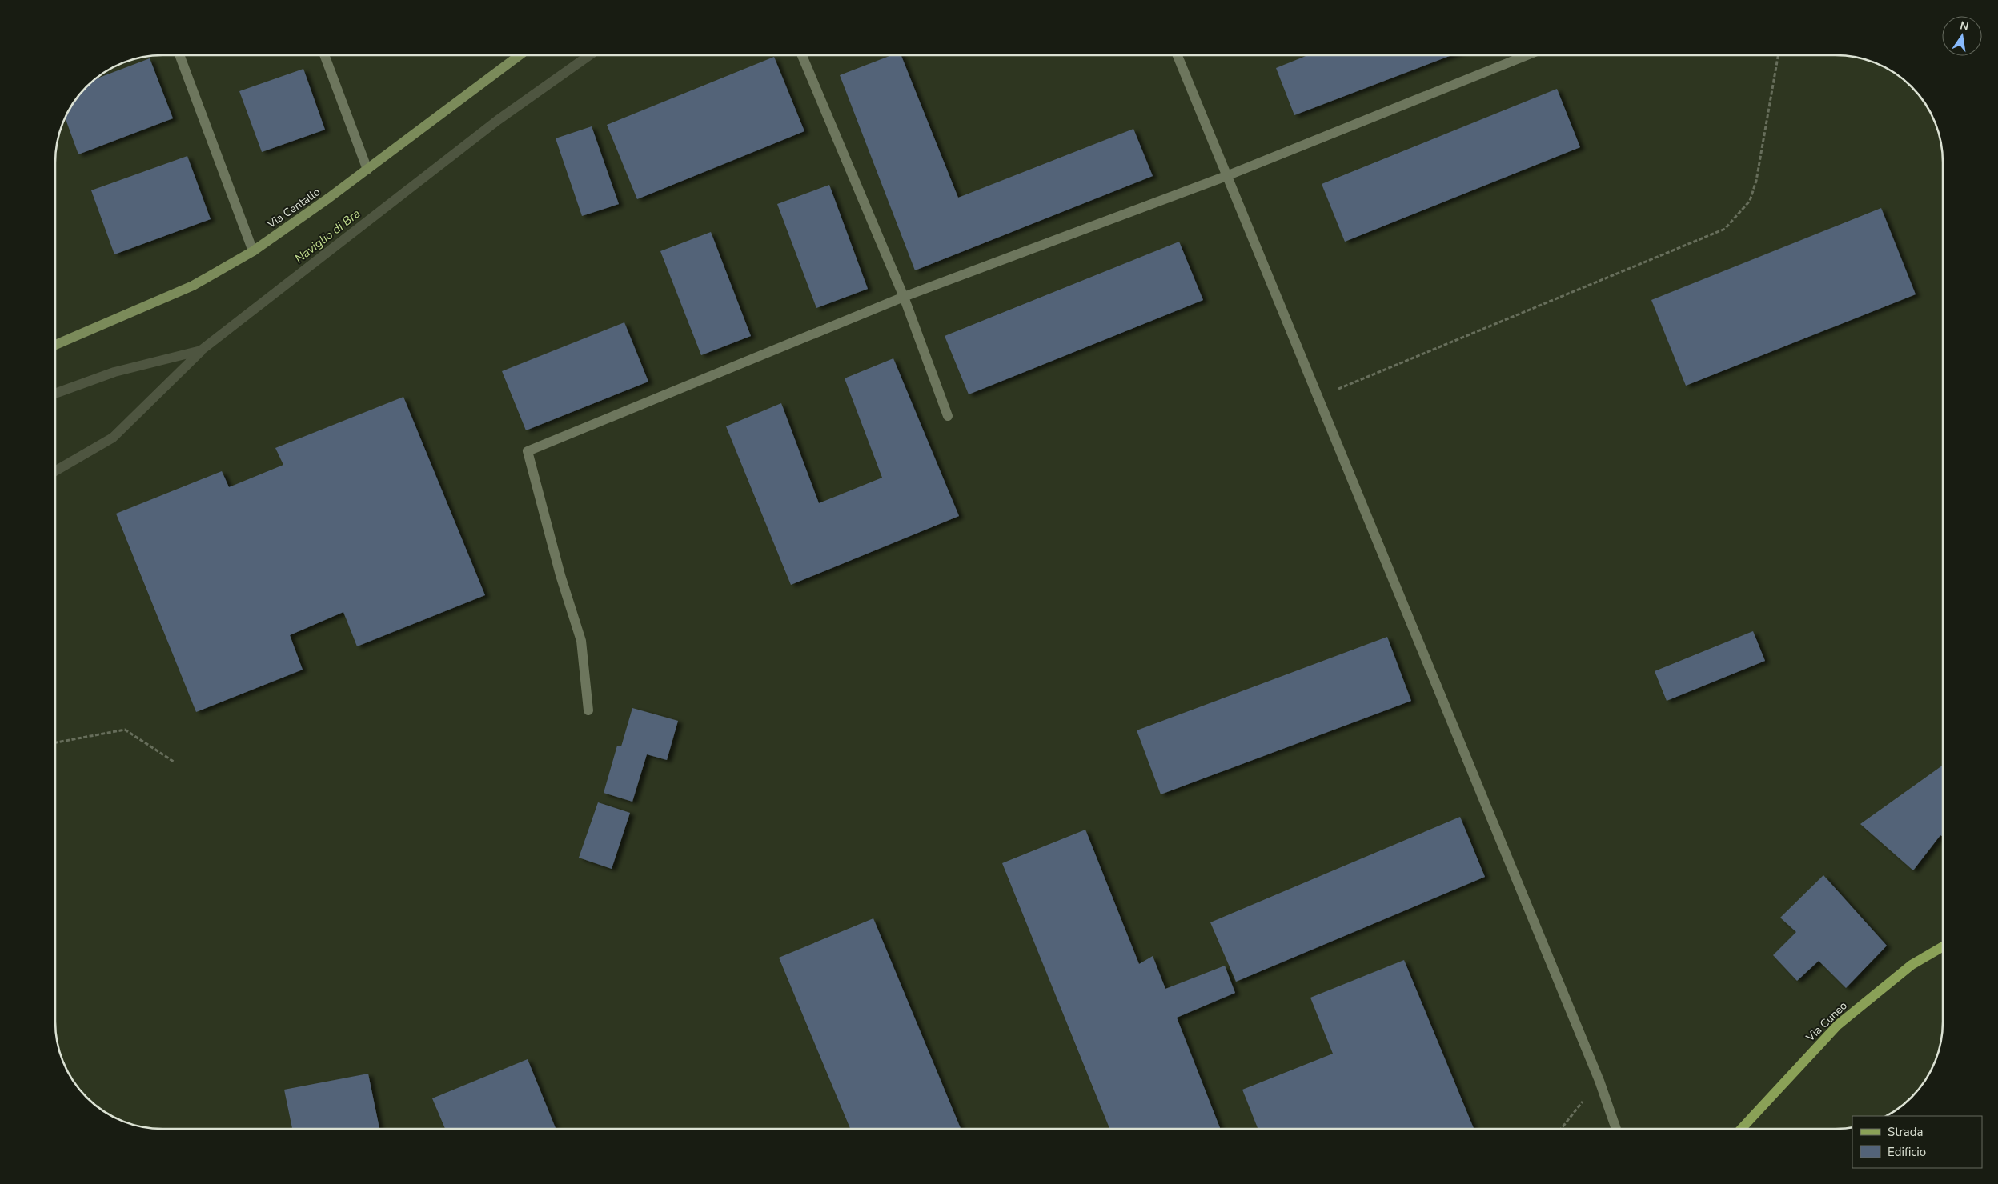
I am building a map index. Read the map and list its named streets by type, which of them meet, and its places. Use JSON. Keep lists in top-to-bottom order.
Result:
{
  "streets": {
    "main road": ["Via Centallo", "Via Cuneo"]
  },
  "water": ["Naviglio di Bra"],
  "legend": ["Strada", "Edificio"],
  "north": "top"
}
